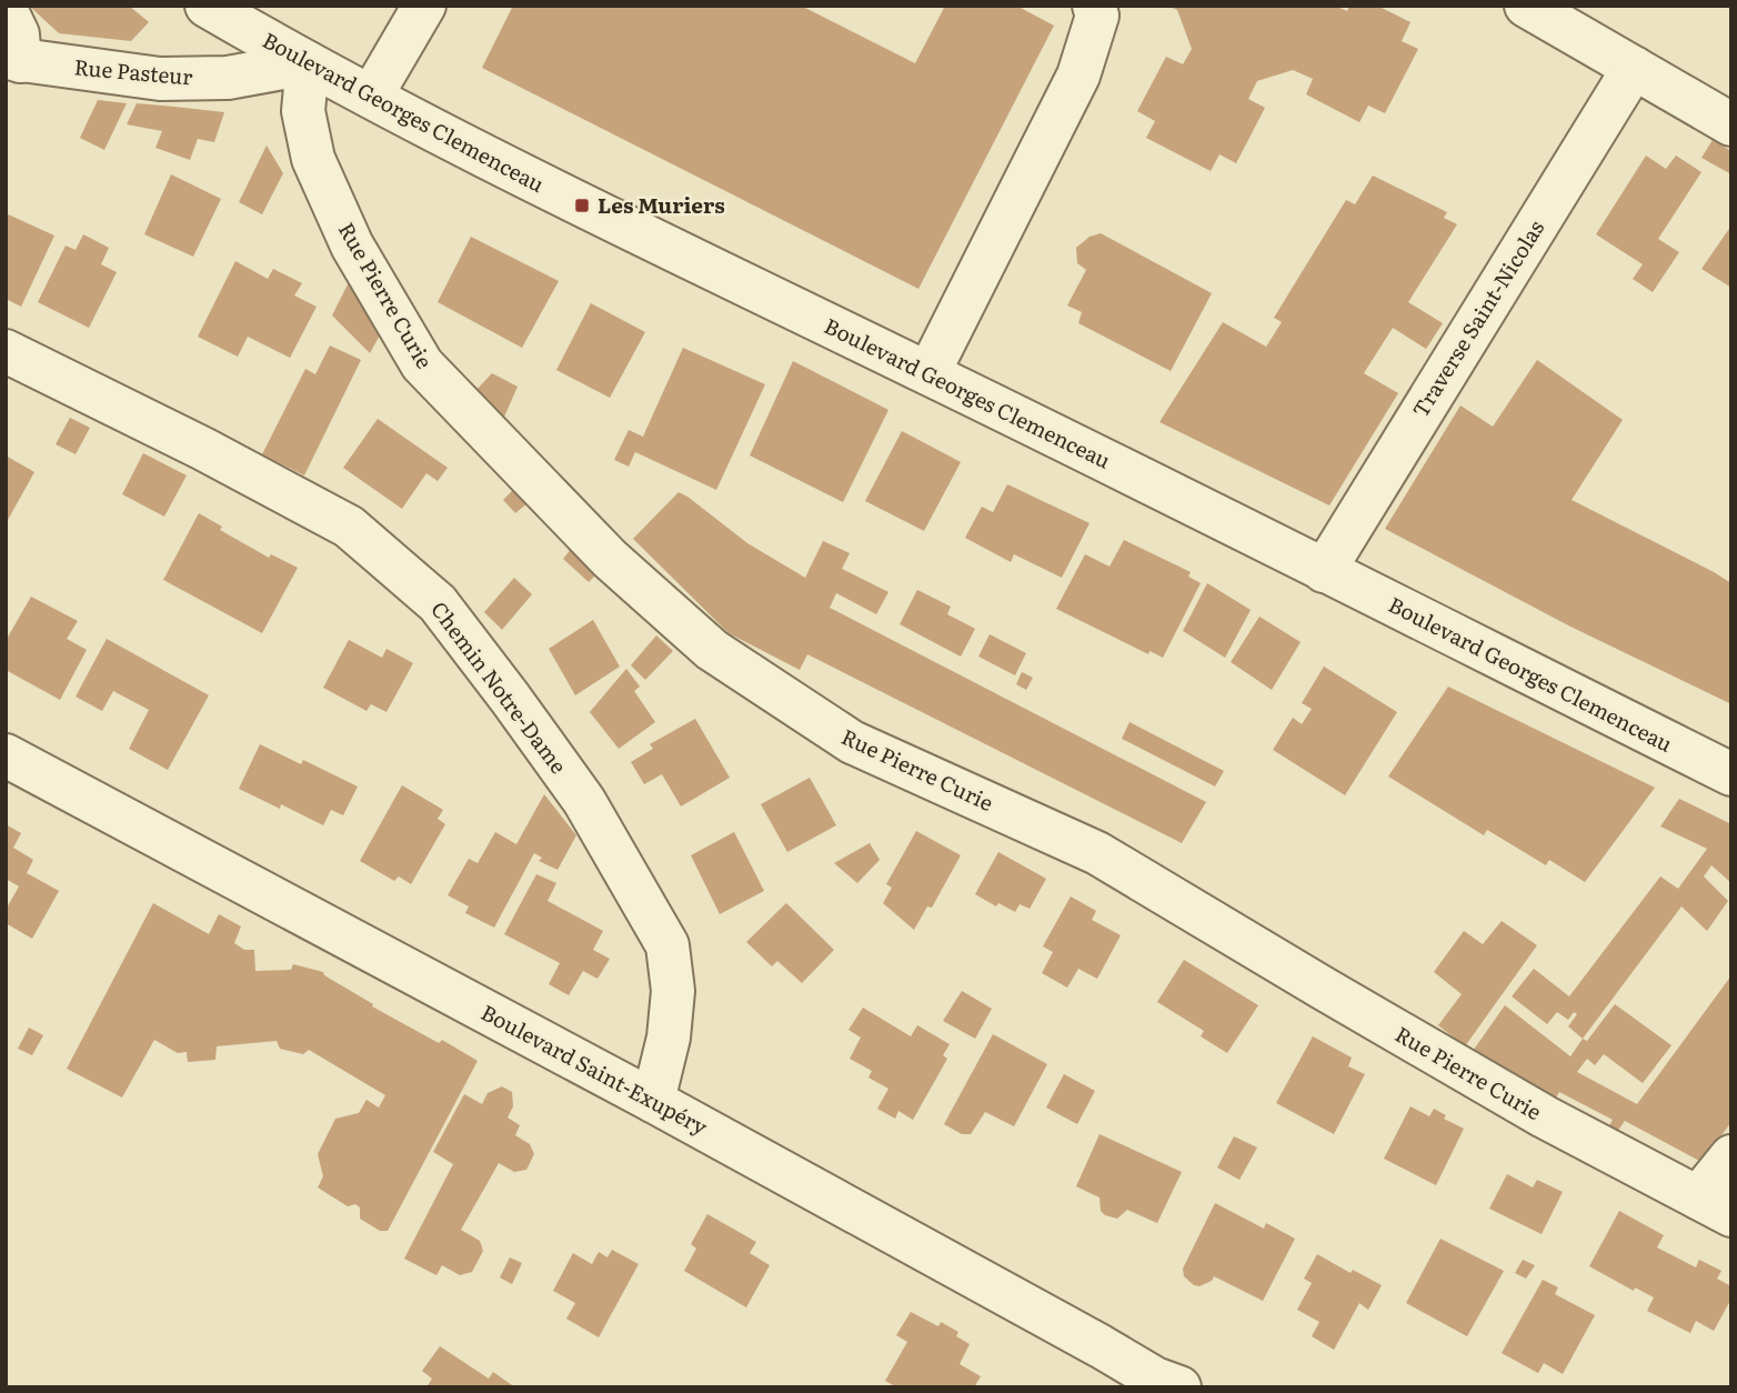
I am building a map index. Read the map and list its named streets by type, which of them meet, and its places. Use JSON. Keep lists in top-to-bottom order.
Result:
{
  "streets": {
    "street": [
      "Rue Pasteur",
      "Boulevard Georges Clemenceau",
      "Rue Pierre Curie",
      "Traverse Saint-Nicolas",
      "Chemin Notre-Dame",
      "Boulevard Saint-Exupéry"
    ]
  },
  "crossings": [
    ["Rue Pasteur", "Boulevard Georges Clemenceau"],
    ["Rue Pasteur", "Rue Pierre Curie"],
    ["Boulevard Georges Clemenceau", "Rue Pierre Curie"],
    ["Boulevard Georges Clemenceau", "Traverse Saint-Nicolas"],
    ["Chemin Notre-Dame", "Boulevard Saint-Exupéry"]
  ],
  "places": {
    "transit": ["Les Muriers"]
  }
}
